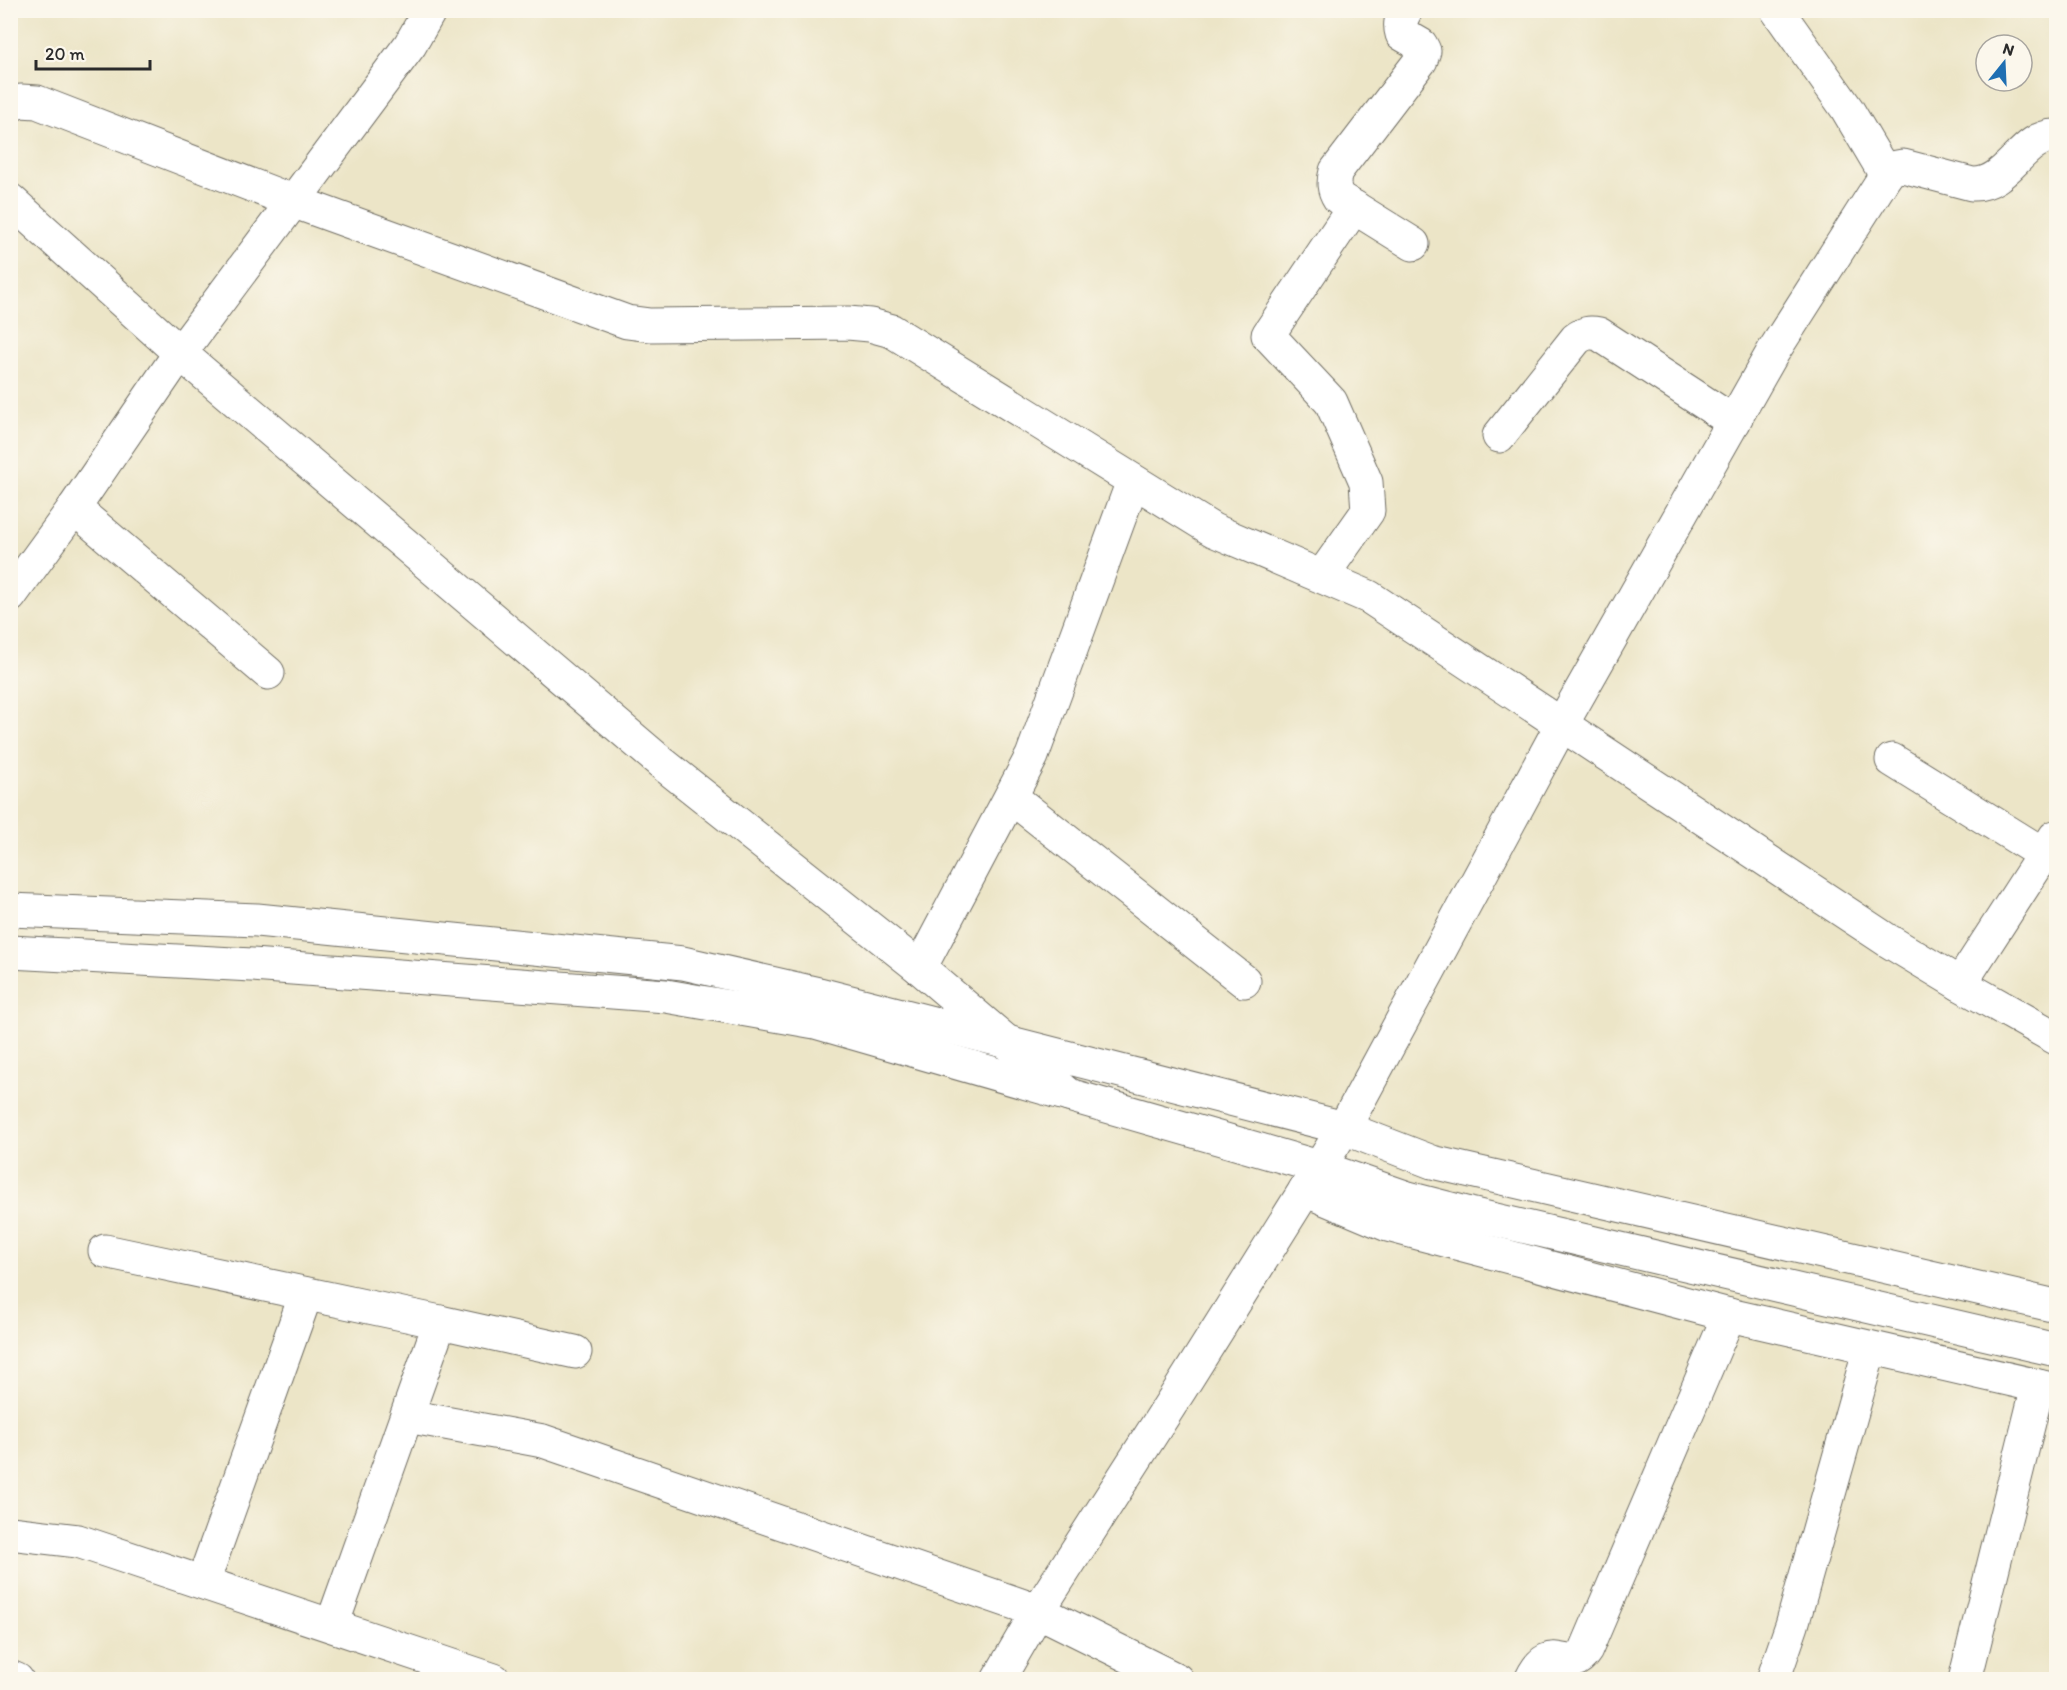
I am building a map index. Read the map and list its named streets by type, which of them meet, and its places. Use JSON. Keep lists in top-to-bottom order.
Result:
{
  "scale_bar": "20 m",
  "north": "top"
}
